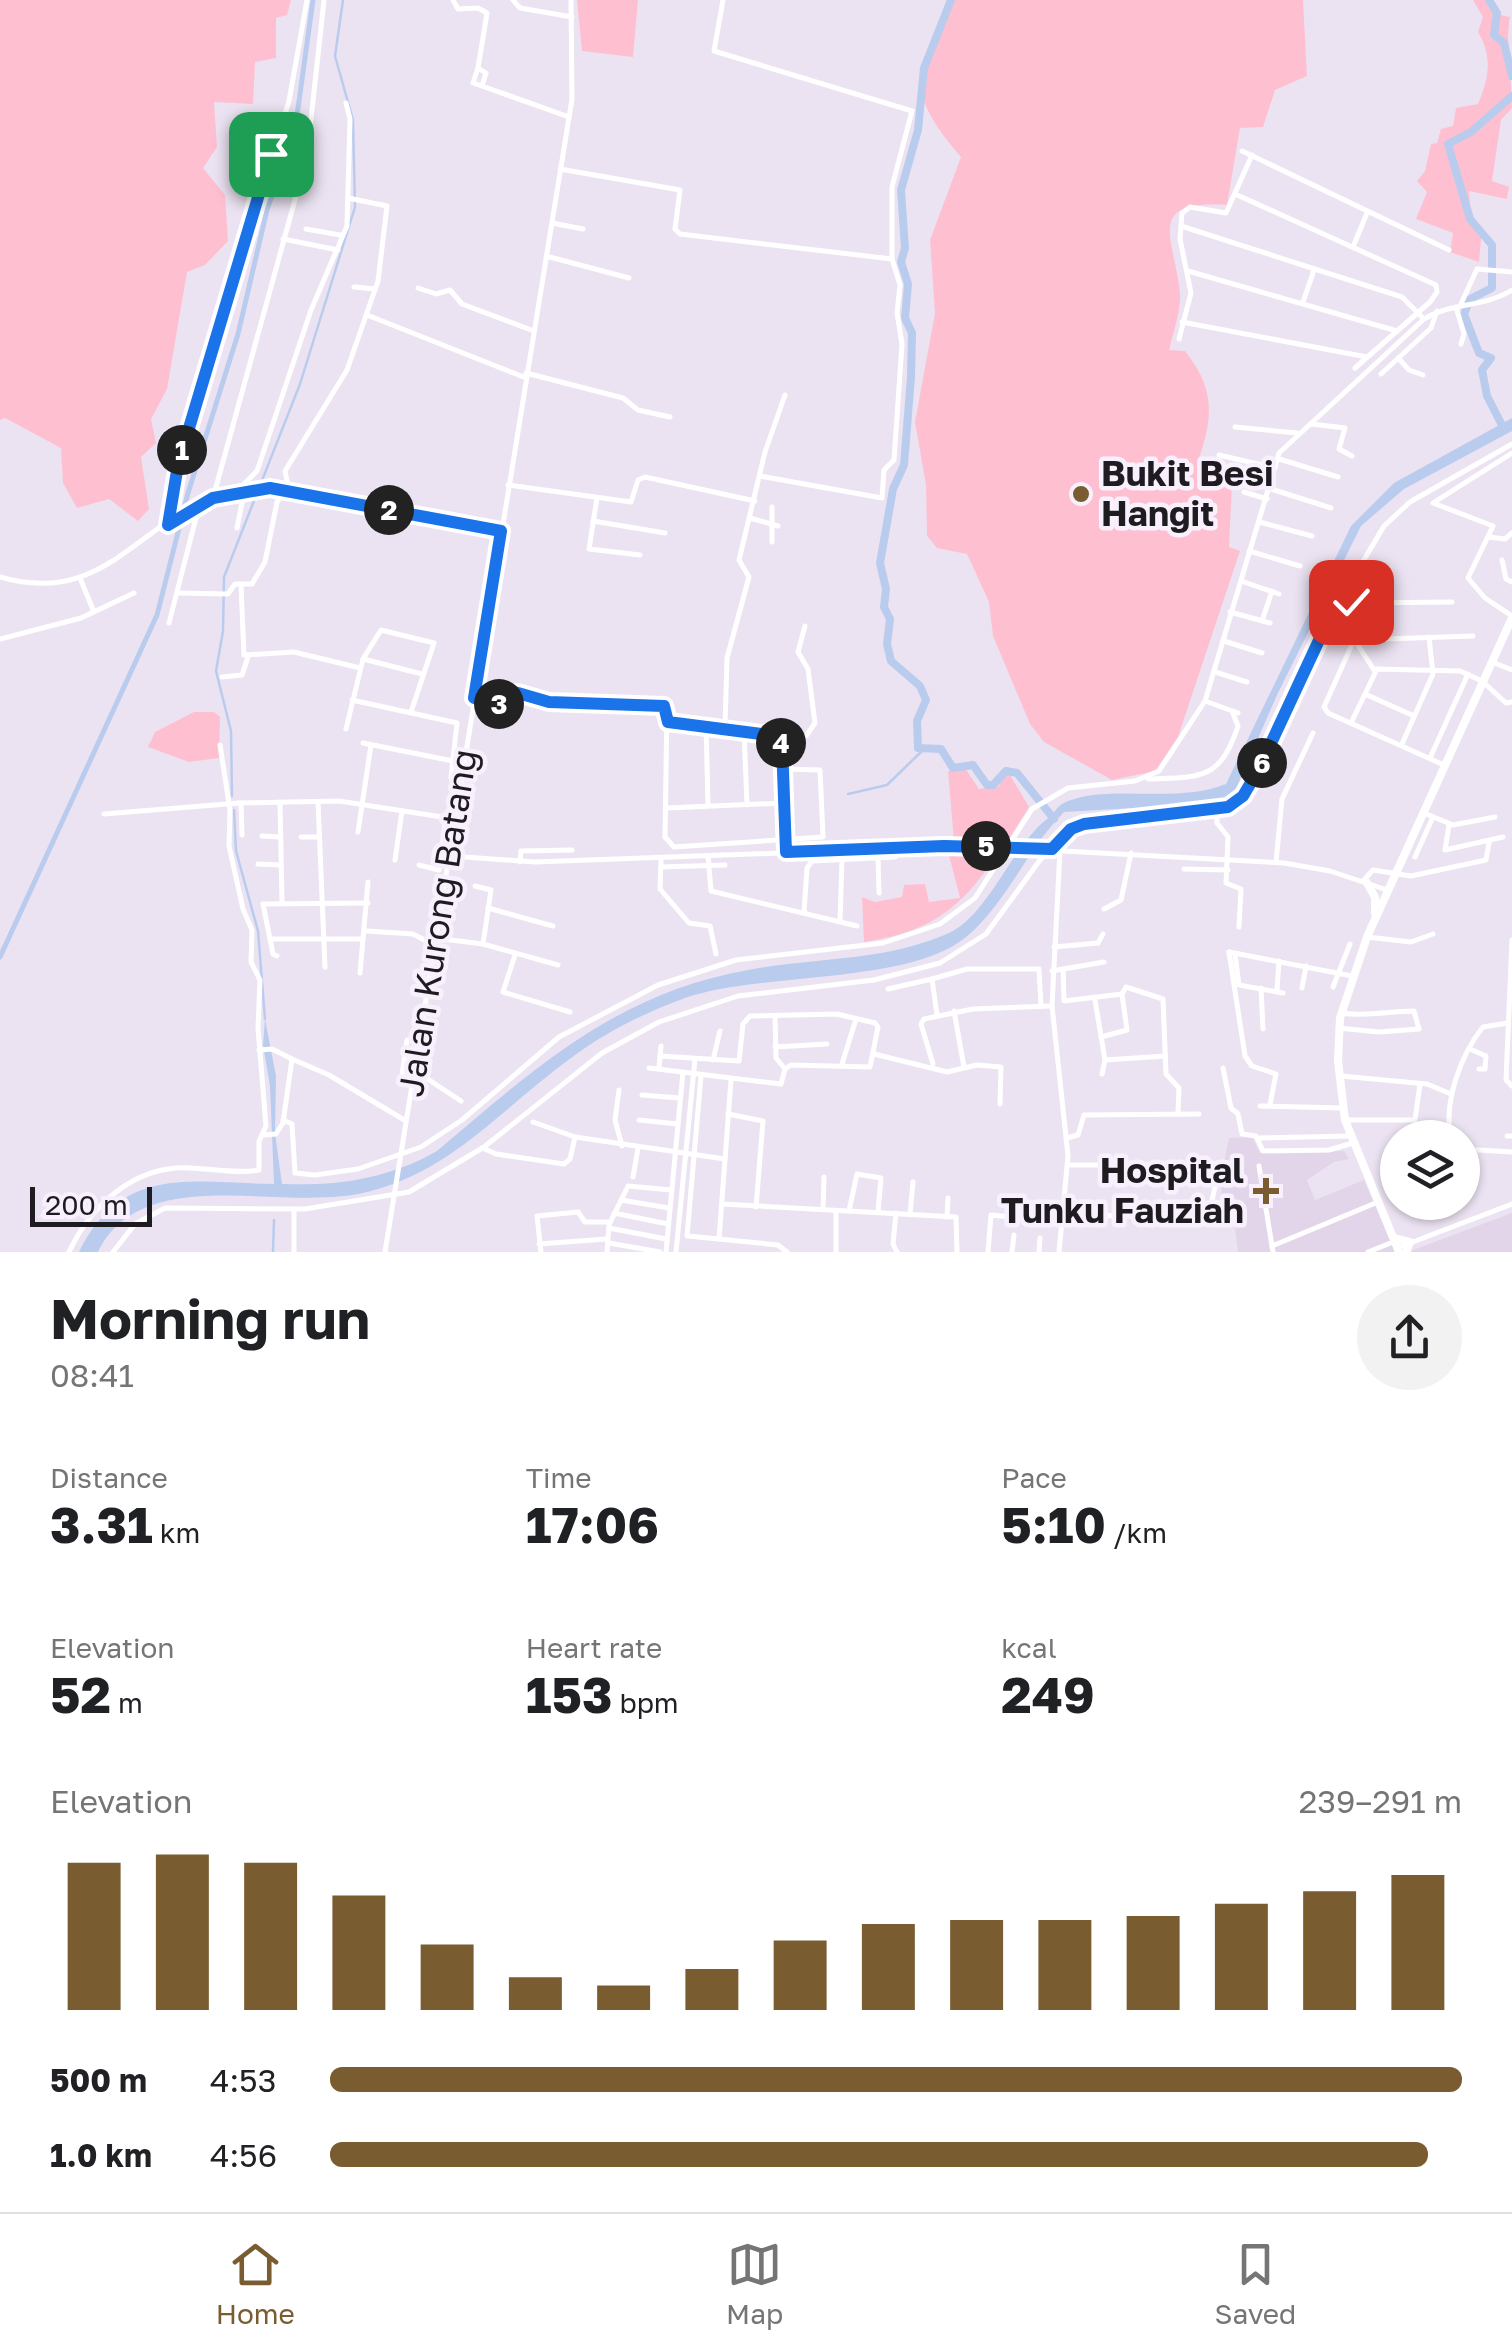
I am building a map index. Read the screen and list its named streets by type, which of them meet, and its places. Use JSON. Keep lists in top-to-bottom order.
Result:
{
  "streets": {
    "street": ["Jalan Kurong Batang"]
  },
  "places": {
    "other": ["Bukit Besi Hangit"],
    "health": ["Hospital Tunku Fauziah"]
  },
  "scale_bar": "200 m",
  "page": {
    "pins": [
      "1",
      "2",
      "3",
      "4",
      "6",
      "5"
    ],
    "scale": "200 m",
    "heading": ["Morning run", "08:41"],
    "stats": [
      ["Distance", "3.31 km"],
      ["Time", "17:06"],
      ["Pace", "5:10 /km"],
      ["Elevation", "52 m"],
      ["Heart rate", "153 bpm"],
      ["kcal", "249"]
    ],
    "chart": ["Elevation", "239–291 m"],
    "list": [
      {
        "name": "500 m",
        "note": "4:53"
      },
      {
        "name": "1.0 km",
        "note": "4:56"
      }
    ],
    "tabs": ["Home", "Map", "Saved"]
  }
}
